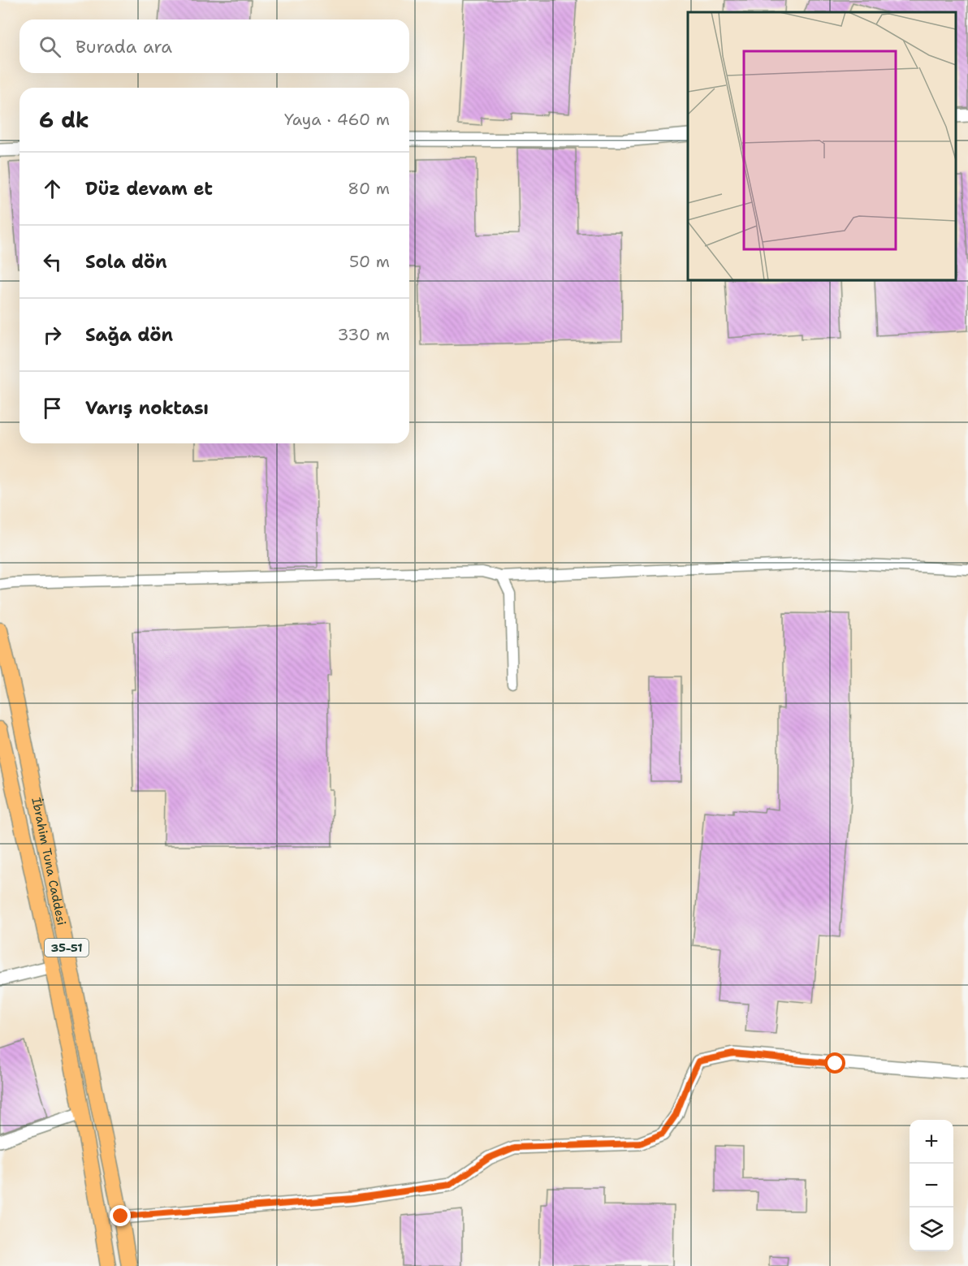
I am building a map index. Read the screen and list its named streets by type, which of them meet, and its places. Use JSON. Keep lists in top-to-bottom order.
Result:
{
  "streets": {
    "main road": ["İbrahim Tuna Caddesi", "35-51"]
  },
  "page": {
    "search": "Burada ara",
    "heading": ["6 dk", "Yaya · 460 m"],
    "list": [
      ["Düz devam et", "80 m"],
      ["Sola dön", "50 m"],
      ["Sağa dön", "330 m"],
      "Varış noktası"
    ],
    "map_buttons": ["+", "−"]
  }
}
